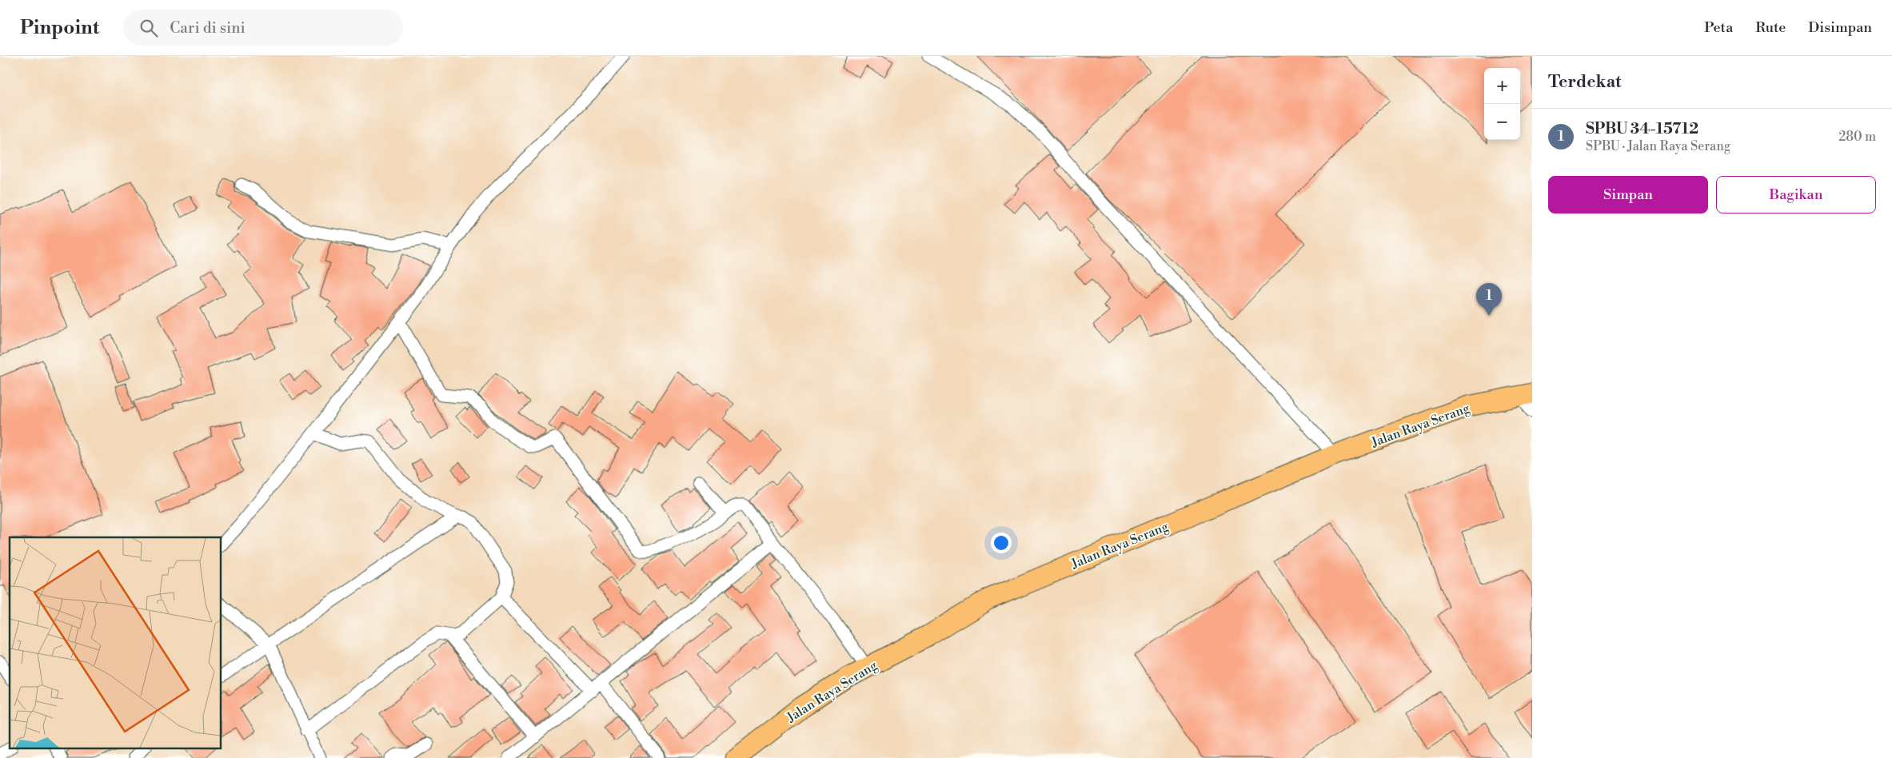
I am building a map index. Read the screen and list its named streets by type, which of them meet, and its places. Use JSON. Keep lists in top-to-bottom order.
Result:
{
  "streets": {
    "highway": ["Jalan Raya Serang"]
  },
  "page": {
    "header": "Pinpoint",
    "search": "Cari di sini",
    "nav": ["Peta", "Rute", "Disimpan"],
    "heading": "Terdekat",
    "map_buttons": ["+", "−"],
    "list": [
      {
        "mark": "1",
        "name": "SPBU 34-15712",
        "note": "SPBU · Jalan Raya Serang",
        "value": "280 m"
      }
    ],
    "buttons": ["Simpan", "Bagikan"],
    "pins": "1"
  }
}
